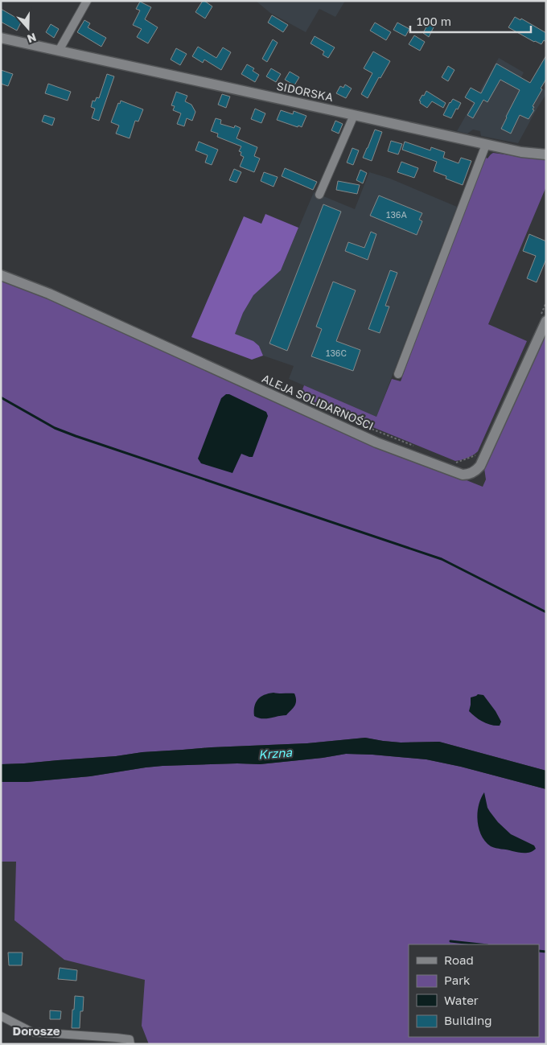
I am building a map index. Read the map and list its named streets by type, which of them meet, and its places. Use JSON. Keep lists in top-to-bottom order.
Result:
{
  "streets": {
    "street": ["SIDORSKA", "ALEJA SOLIDARNOŚCI"]
  },
  "districts": ["Dorosze"],
  "water": ["Krzna"],
  "house_numbers": ["136A", "136C"],
  "legend": [
    "Road",
    "Park",
    "Water",
    "Building"
  ],
  "scale_bar": "100 m",
  "north": "bottom"
}
